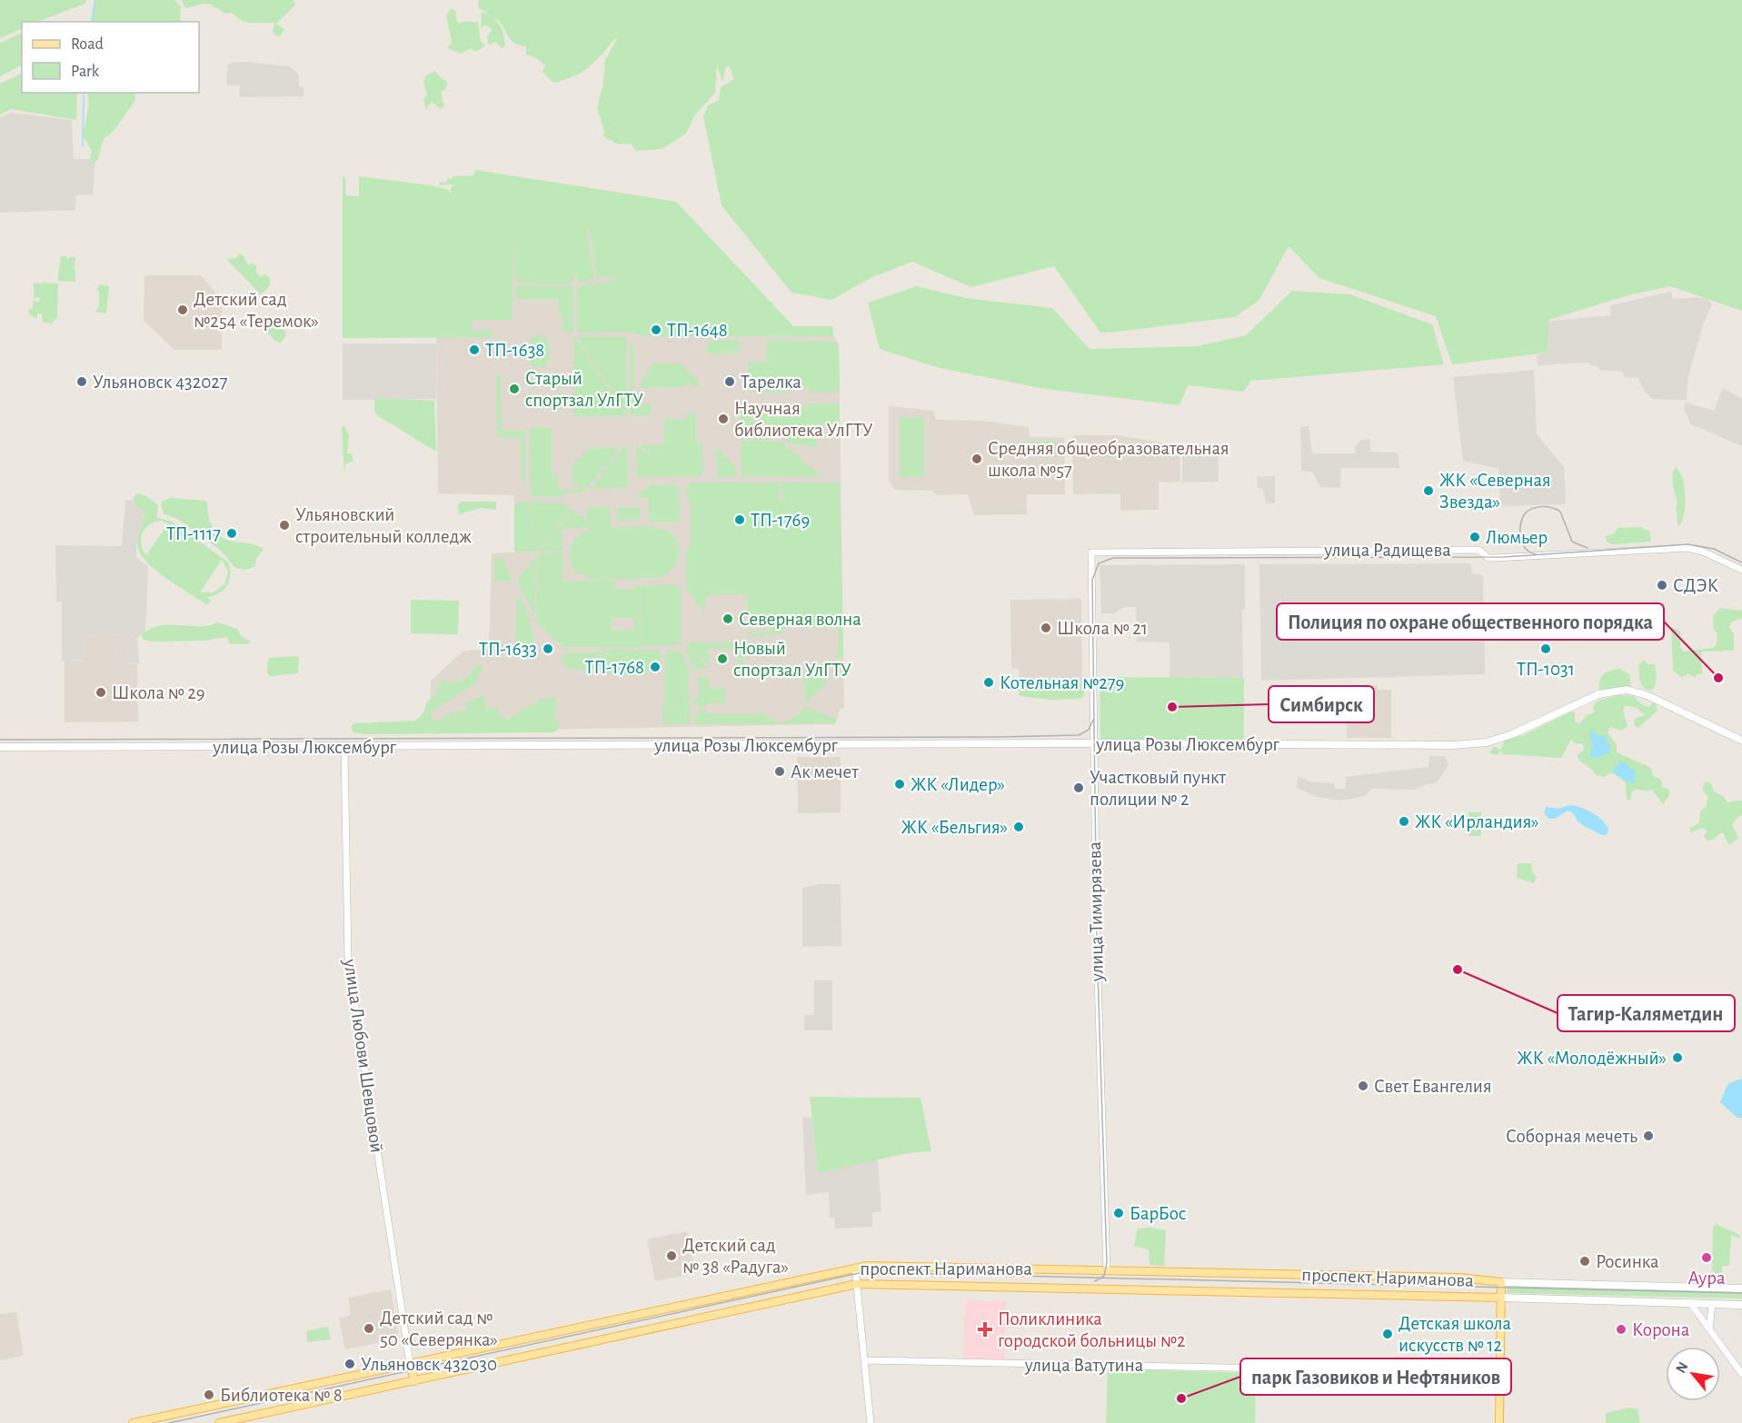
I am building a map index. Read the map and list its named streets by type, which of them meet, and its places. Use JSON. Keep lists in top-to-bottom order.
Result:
{
  "streets": {
    "main road": ["улица Розы Люксембург", "проспект Нариманова"],
    "street": [
      "улица Радищева",
      "улица Тимирязева",
      "улица Любови Шевцовой",
      "улица Ватутина"
    ]
  },
  "crossings": [
    ["улица Радищева", "улица Тимирязева"],
    ["улица Розы Люксембург", "улица Тимирязева"],
    ["улица Розы Люксембург", "улица Любови Шевцовой"],
    ["улица Тимирязева", "проспект Нариманова"],
    ["улица Любови Шевцовой", "проспект Нариманова"]
  ],
  "places": {
    "other": [
      "Детский сад №254 «Теремок»",
      "ТП-1648",
      "ТП-1638",
      "Ульяновск 432027",
      "Тарелка",
      "Старый спортзал УлГТУ",
      "Научная библиотека УлГТУ",
      "Средняя общеобразовательная школа №57",
      "ЖК «Северная Звезда»",
      "ТП-1769",
      "Ульяновский строительный колледж",
      "ТП-1117",
      "Люмьер",
      "СДЭК",
      "Северная волна",
      "Школа № 21",
      "ТП-1633",
      "ТП-1031",
      "Новый спортзал УлГТУ",
      "ТП-1768",
      "Полиция по охране общественного порядка",
      "Котельная №279",
      "Школа № 29",
      "Симбирск",
      "Ак мечет",
      "ЖК «Лидер»",
      "Участковый пункт полиции № 2",
      "ЖК «Ирландия»",
      "ЖК «Бельгия»",
      "Тагир-Каляметдин",
      "ЖК «Молодёжный»",
      "Свет Евангелия",
      "Соборная мечеть",
      "БарБос",
      "Детский сад № 38 «Радуга»",
      "Аура",
      "Росинка",
      "Детский сад № 50 «Северянка»",
      "Корона",
      "Детская школа искусств № 12",
      "Ульяновск 432030",
      "Библиотека № 8",
      "парк Газовиков и Нефтяников"
    ],
    "health": ["Поликлиника городской больницы №2"]
  },
  "legend": ["Road", "Park"],
  "north": "top left"
}
